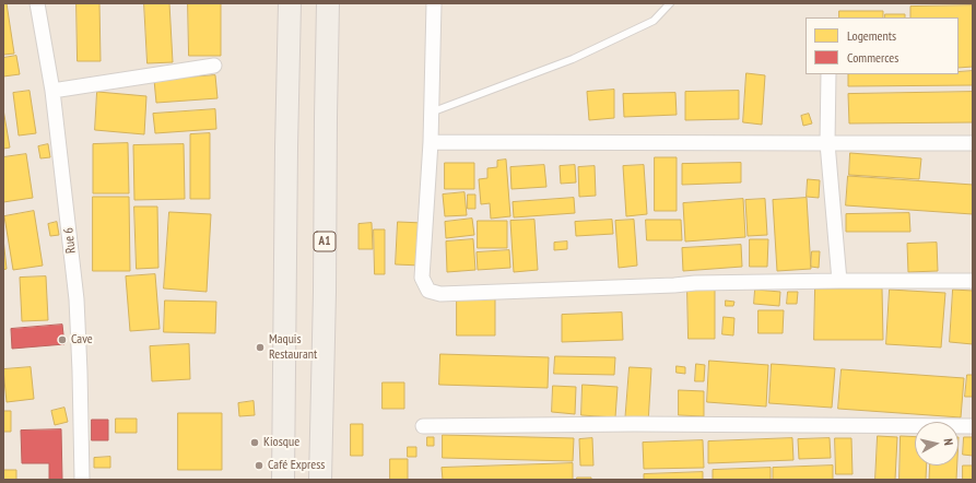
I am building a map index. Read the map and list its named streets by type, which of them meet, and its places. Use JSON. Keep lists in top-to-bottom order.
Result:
{
  "streets": {
    "main road": ["A1"],
    "street": ["Rue 6"]
  },
  "places": [
    "Cave",
    "Maquis Restaurant",
    "Kiosque",
    "Café Express"
  ],
  "legend": ["Logements", "Commerces"],
  "north": "right"
}
